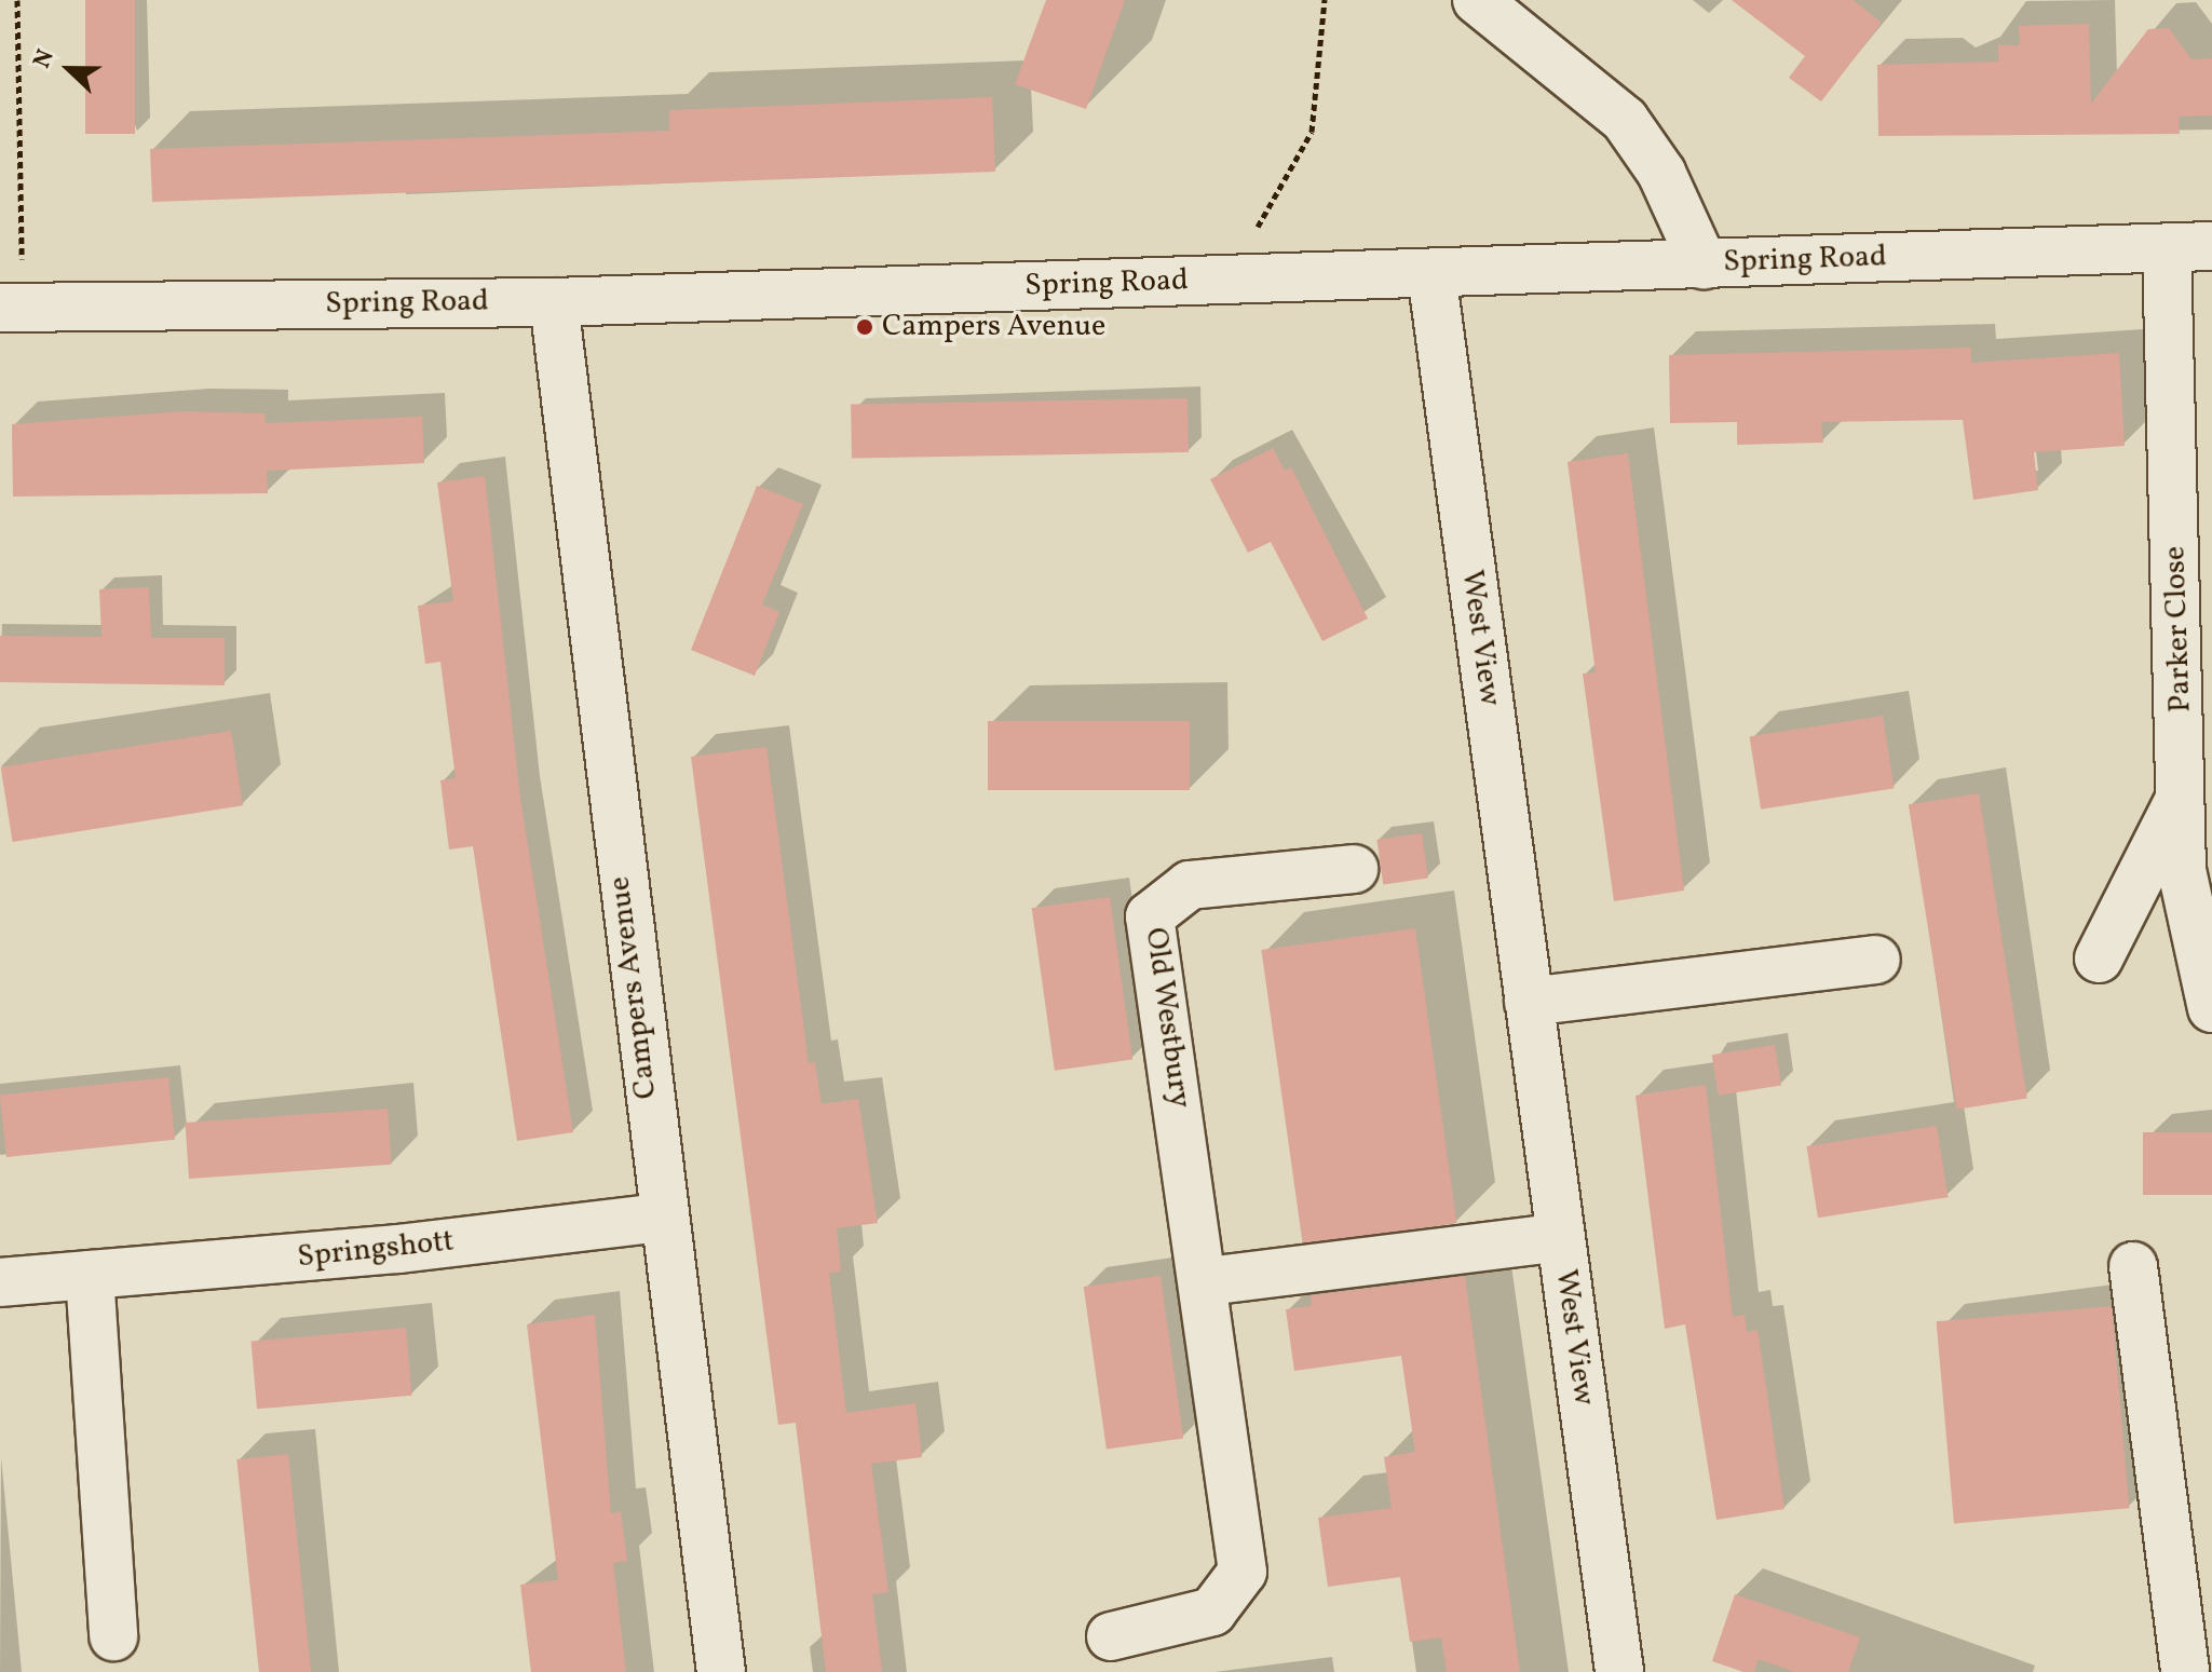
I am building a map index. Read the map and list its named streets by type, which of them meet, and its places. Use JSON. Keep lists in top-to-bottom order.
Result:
{
  "streets": {
    "street": [
      "Spring Road",
      "Parker Close",
      "West View",
      "Campers Avenue",
      "Old Westbury",
      "Springshott"
    ]
  },
  "crossings": [
    ["Spring Road", "Parker Close"],
    ["Spring Road", "West View"],
    ["Spring Road", "Campers Avenue"],
    ["Campers Avenue", "Springshott"]
  ],
  "places": ["Campers Avenue"],
  "north": "left"
}
